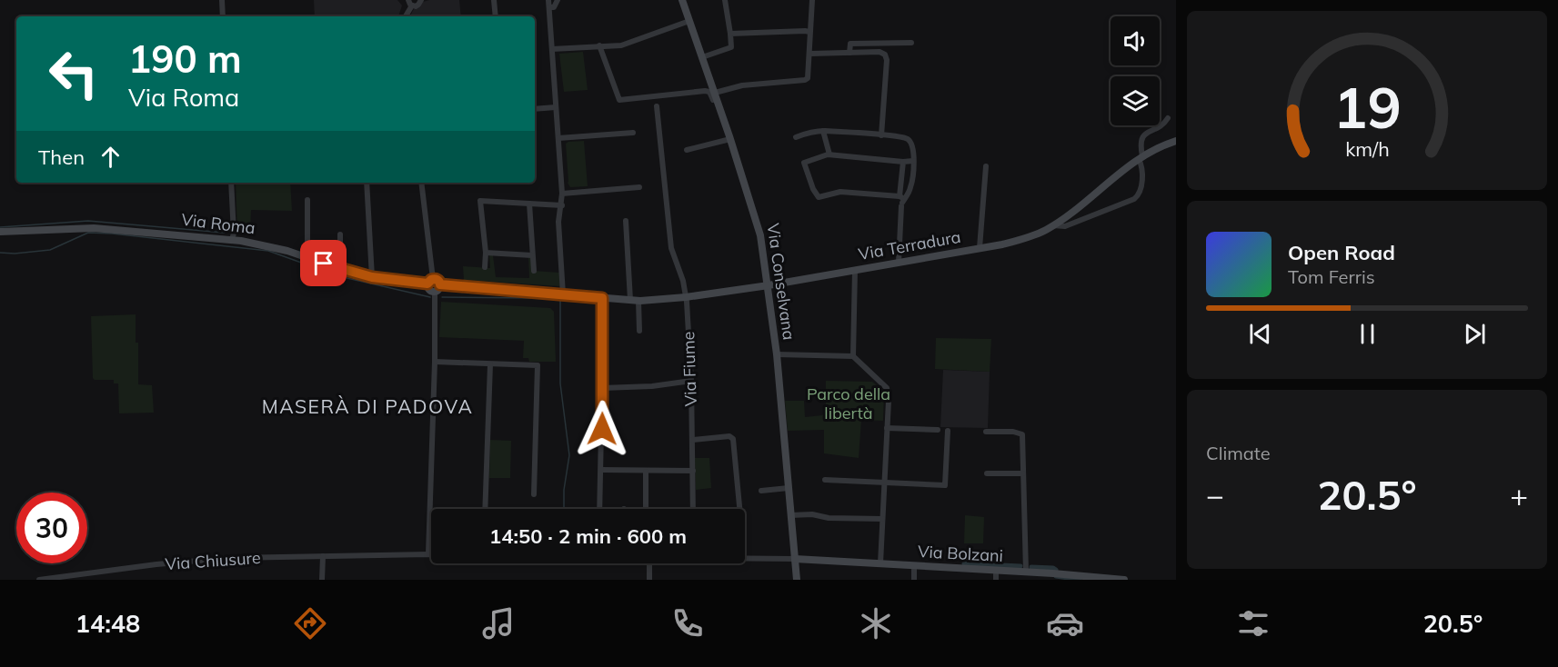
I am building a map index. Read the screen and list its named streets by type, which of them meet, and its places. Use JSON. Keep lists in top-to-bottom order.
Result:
{
  "streets": {
    "main road": [
      "Via Roma",
      "Via Terradura",
      "Via Conselvana",
      "Via Bolzani"
    ],
    "street": ["Via Fiume", "Via Chiusure"]
  },
  "crossings": [
    ["Via Terradura", "Via Conselvana"],
    ["Via Terradura", "Via Fiume"],
    ["Via Conselvana", "Via Bolzani"],
    ["Via Conselvana", "Via Chiusure"],
    ["Via Bolzani", "Via Chiusure"]
  ],
  "districts": ["MASERÀ DI PADOVA"],
  "parks": ["Parco della libertà"],
  "page": {
    "turn": ["190 m", "Via Roma"],
    "then": "Then",
    "song": ["Open Road", "Tom Ferris"],
    "tile": "Climate",
    "heat": ["−", "20.5°", "+"],
    "limit": "30",
    "trip": "14:50 · 2 min · 600 m",
    "tabs": ["14:48", "20.5°"],
    "gauge": ["19", "km/h"]
  }
}
